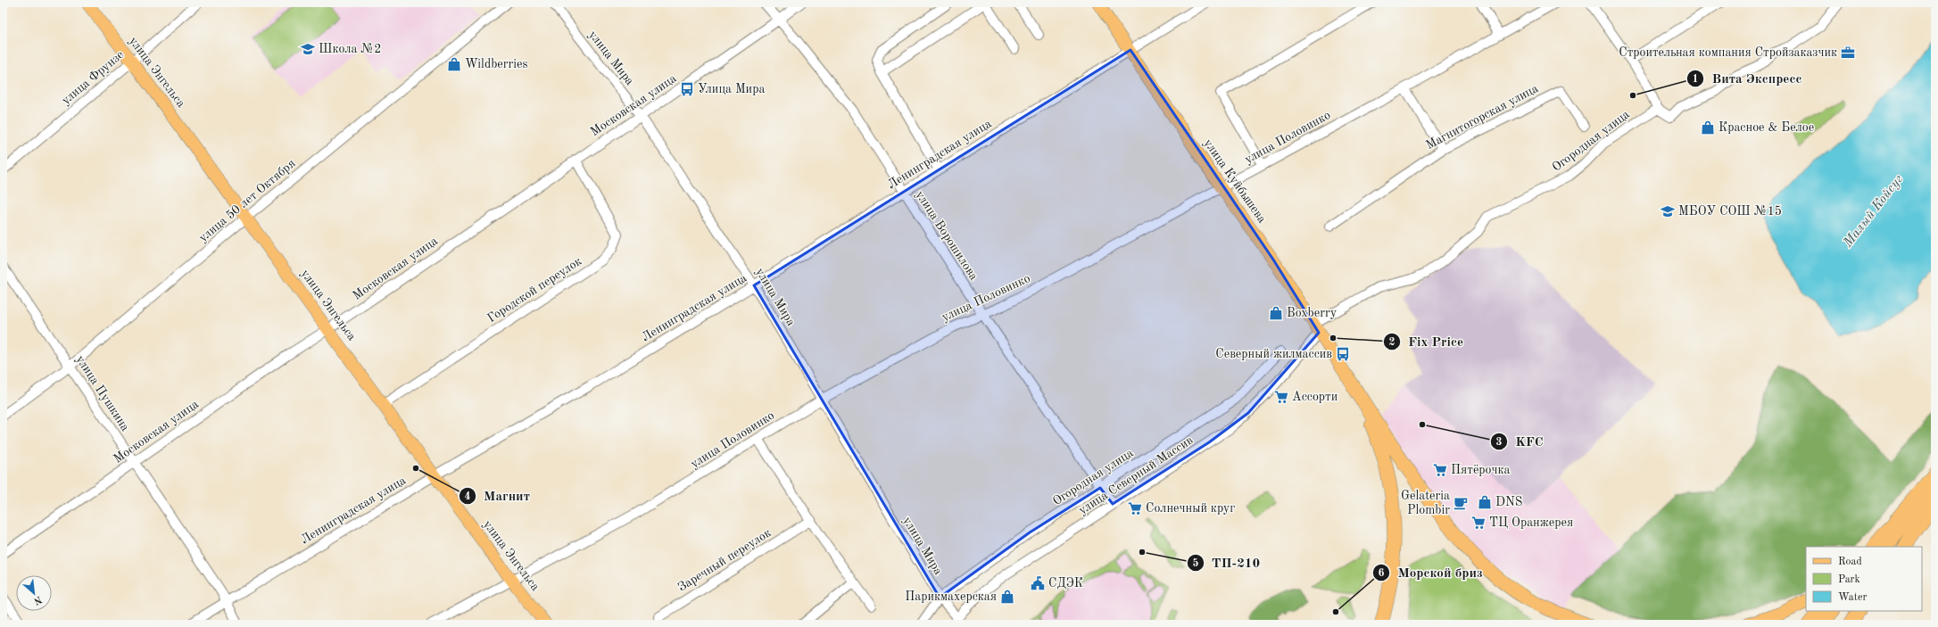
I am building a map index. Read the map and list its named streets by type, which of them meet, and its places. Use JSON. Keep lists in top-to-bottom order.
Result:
{
  "streets": {
    "main road": ["улица Энгельса", "улица Куйбышева"],
    "street": [
      "улица Мира",
      "улица Фрунзе",
      "Московская улица",
      "Магнитогорская улица",
      "улица Половинко",
      "Огородная улица",
      "Ленинградская улица",
      "улица 50 лет Октября",
      "улица Ворошилова",
      "Городской переулок",
      "улица Пушкина",
      "улица Северный Массив",
      "Заречный переулок"
    ]
  },
  "crossings": [
    ["улица Мира", "Московская улица"],
    ["улица Мира", "улица Половинко"],
    ["улица Мира", "Огородная улица"],
    ["улица Мира", "Ленинградская улица"],
    ["улица Мира", "улица Северный Массив"],
    ["улица Энгельса", "улица Фрунзе"],
    ["улица Энгельса", "Московская улица"],
    ["улица Энгельса", "улица Половинко"],
    ["улица Энгельса", "Ленинградская улица"],
    ["улица Энгельса", "улица 50 лет Октября"],
    ["улица Энгельса", "Городской переулок"],
    ["Московская улица", "улица Ворошилова"],
    ["Московская улица", "Городской переулок"],
    ["Московская улица", "улица Пушкина"],
    ["улица Половинко", "улица Куйбышева"],
    ["улица Половинко", "улица Ворошилова"],
    ["Огородная улица", "улица Куйбышева"],
    ["Огородная улица", "улица Ворошилова"],
    ["Огородная улица", "улица Северный Массив"],
    ["Ленинградская улица", "улица Куйбышева"],
    ["Ленинградская улица", "улица Ворошилова"],
    ["Ленинградская улица", "улица Пушкина"],
    ["улица Куйбышева", "улица Северный Массив"],
    ["улица 50 лет Октября", "улица Пушкина"],
    ["улица Ворошилова", "улица Северный Массив"]
  ],
  "water": ["Малый Койсуг"],
  "places": {
    "school or university": ["Школа №2", "МБОУ СОШ №15"],
    "office": ["Строительная компания Стройзаказчик"],
    "shop": [
      "Wildberries",
      "Красное & Белое",
      "Boxberry",
      "DNS",
      "Парикмахерская"
    ],
    "bus stop": ["Улица Мира", "Северный жилмассив"],
    "other": [
      "Вита Экспресс",
      "Fix Price",
      "KFC",
      "Магнит",
      "ТП-210",
      "Морской бриз"
    ],
    "supermarket": [
      "Ассорти",
      "Пятёрочка",
      "Солнечный круг",
      "ТЦ Оранжерея"
    ],
    "cafe": ["Gelateria Plombir"],
    "public building": ["СДЭК"]
  },
  "legend": ["Road", "Park", "Water"],
  "north": "bottom right"
}
